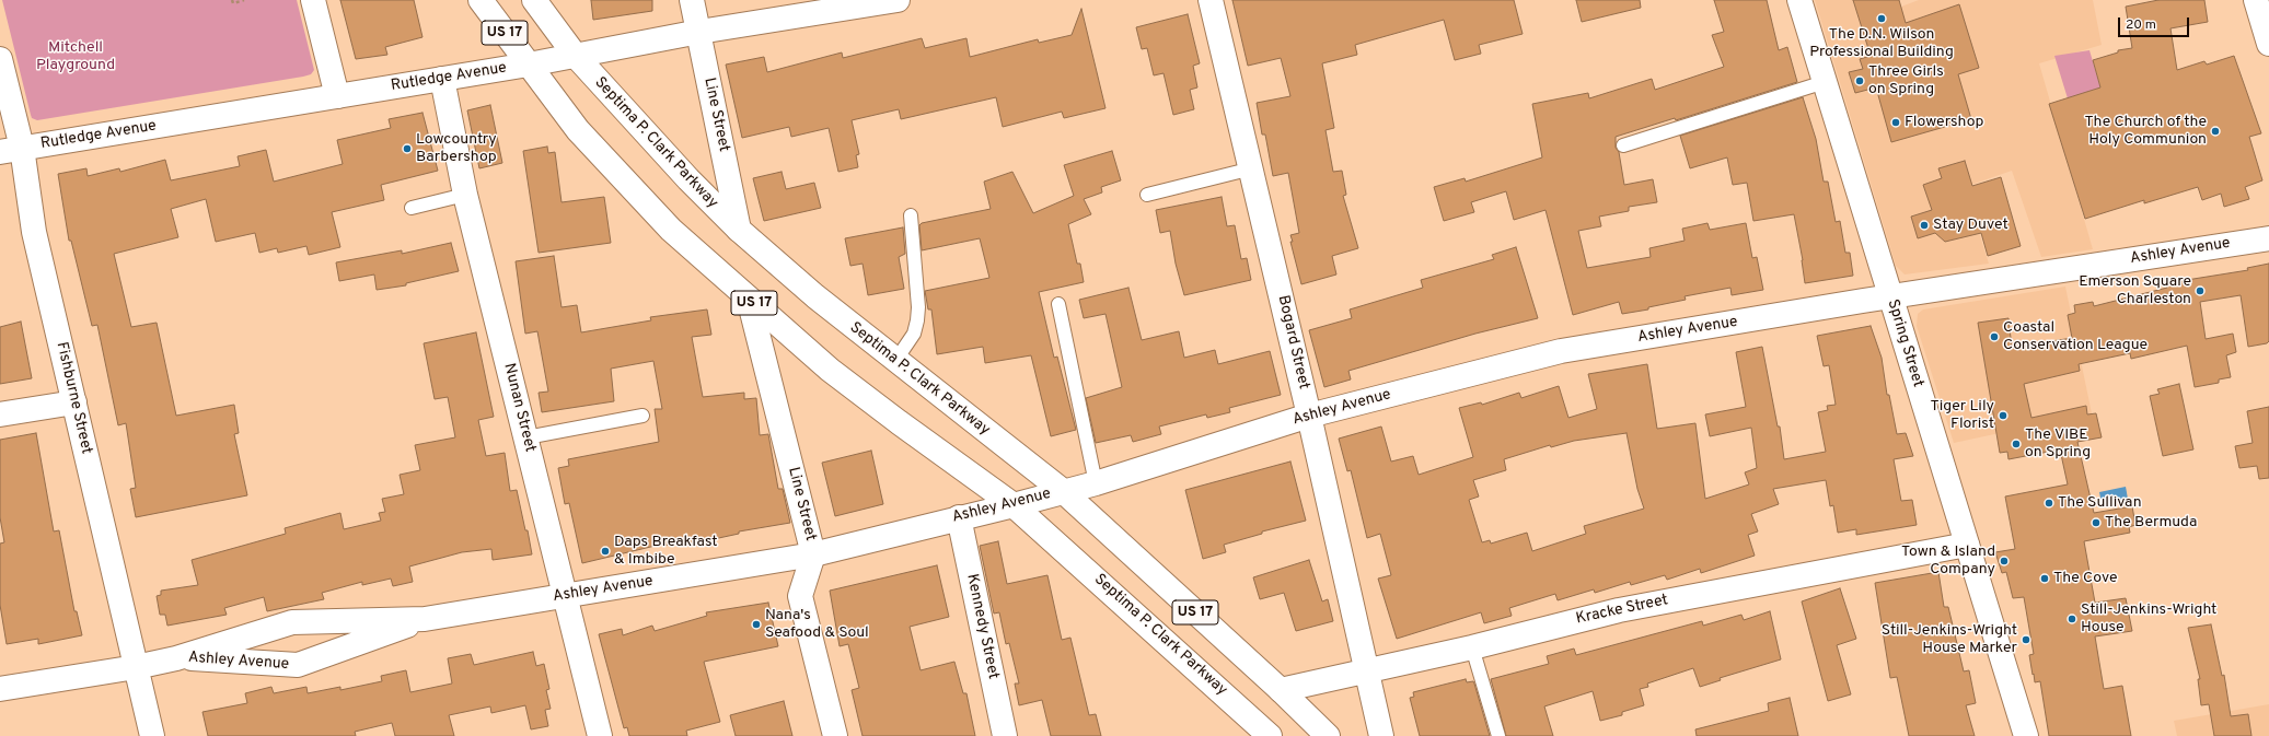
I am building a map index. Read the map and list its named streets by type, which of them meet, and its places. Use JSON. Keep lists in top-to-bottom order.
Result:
{
  "streets": {
    "main road": [
      "US 17",
      "Rutledge Avenue",
      "Line Street",
      "Septima P. Clark Parkway",
      "Ashley Avenue",
      "Bogard Street",
      "Spring Street",
      "Fishburne Street",
      "Nunan Street",
      "Kracke Street",
      "Kennedy Street"
    ]
  },
  "crossings": [
    ["Rutledge Avenue", "Line Street"],
    ["Rutledge Avenue", "Septima P. Clark Parkway"],
    ["Rutledge Avenue", "Fishburne Street"],
    ["Rutledge Avenue", "Nunan Street"],
    ["Line Street", "Septima P. Clark Parkway"],
    ["Line Street", "Ashley Avenue"],
    ["Septima P. Clark Parkway", "Ashley Avenue"],
    ["Septima P. Clark Parkway", "Kracke Street"],
    ["Ashley Avenue", "Bogard Street"],
    ["Ashley Avenue", "Spring Street"],
    ["Ashley Avenue", "Fishburne Street"],
    ["Ashley Avenue", "Nunan Street"],
    ["Ashley Avenue", "Kennedy Street"],
    ["Bogard Street", "Kracke Street"],
    ["Spring Street", "Kracke Street"]
  ],
  "parks": ["Mitchell Playground"],
  "places": [
    "The D.N. Wilson Professional Building",
    "Three Girls on Spring",
    "Flowershop",
    "The Church of the Holy Communion",
    "Lowcountry Barbershop",
    "Stay Duvet",
    "Emerson Square Charleston",
    "Coastal Conservation League",
    "Tiger Lily Florist",
    "The VIBE on Spring",
    "The Sullivan",
    "The Bermuda",
    "Daps Breakfast & Imbibe",
    "Town & Island Company",
    "The Cove",
    "Still-Jenkins-Wright House",
    "Nana's Seafood & Soul",
    "Still-Jenkins-Wright House Marker"
  ],
  "scale_bar": "20 m"
}
